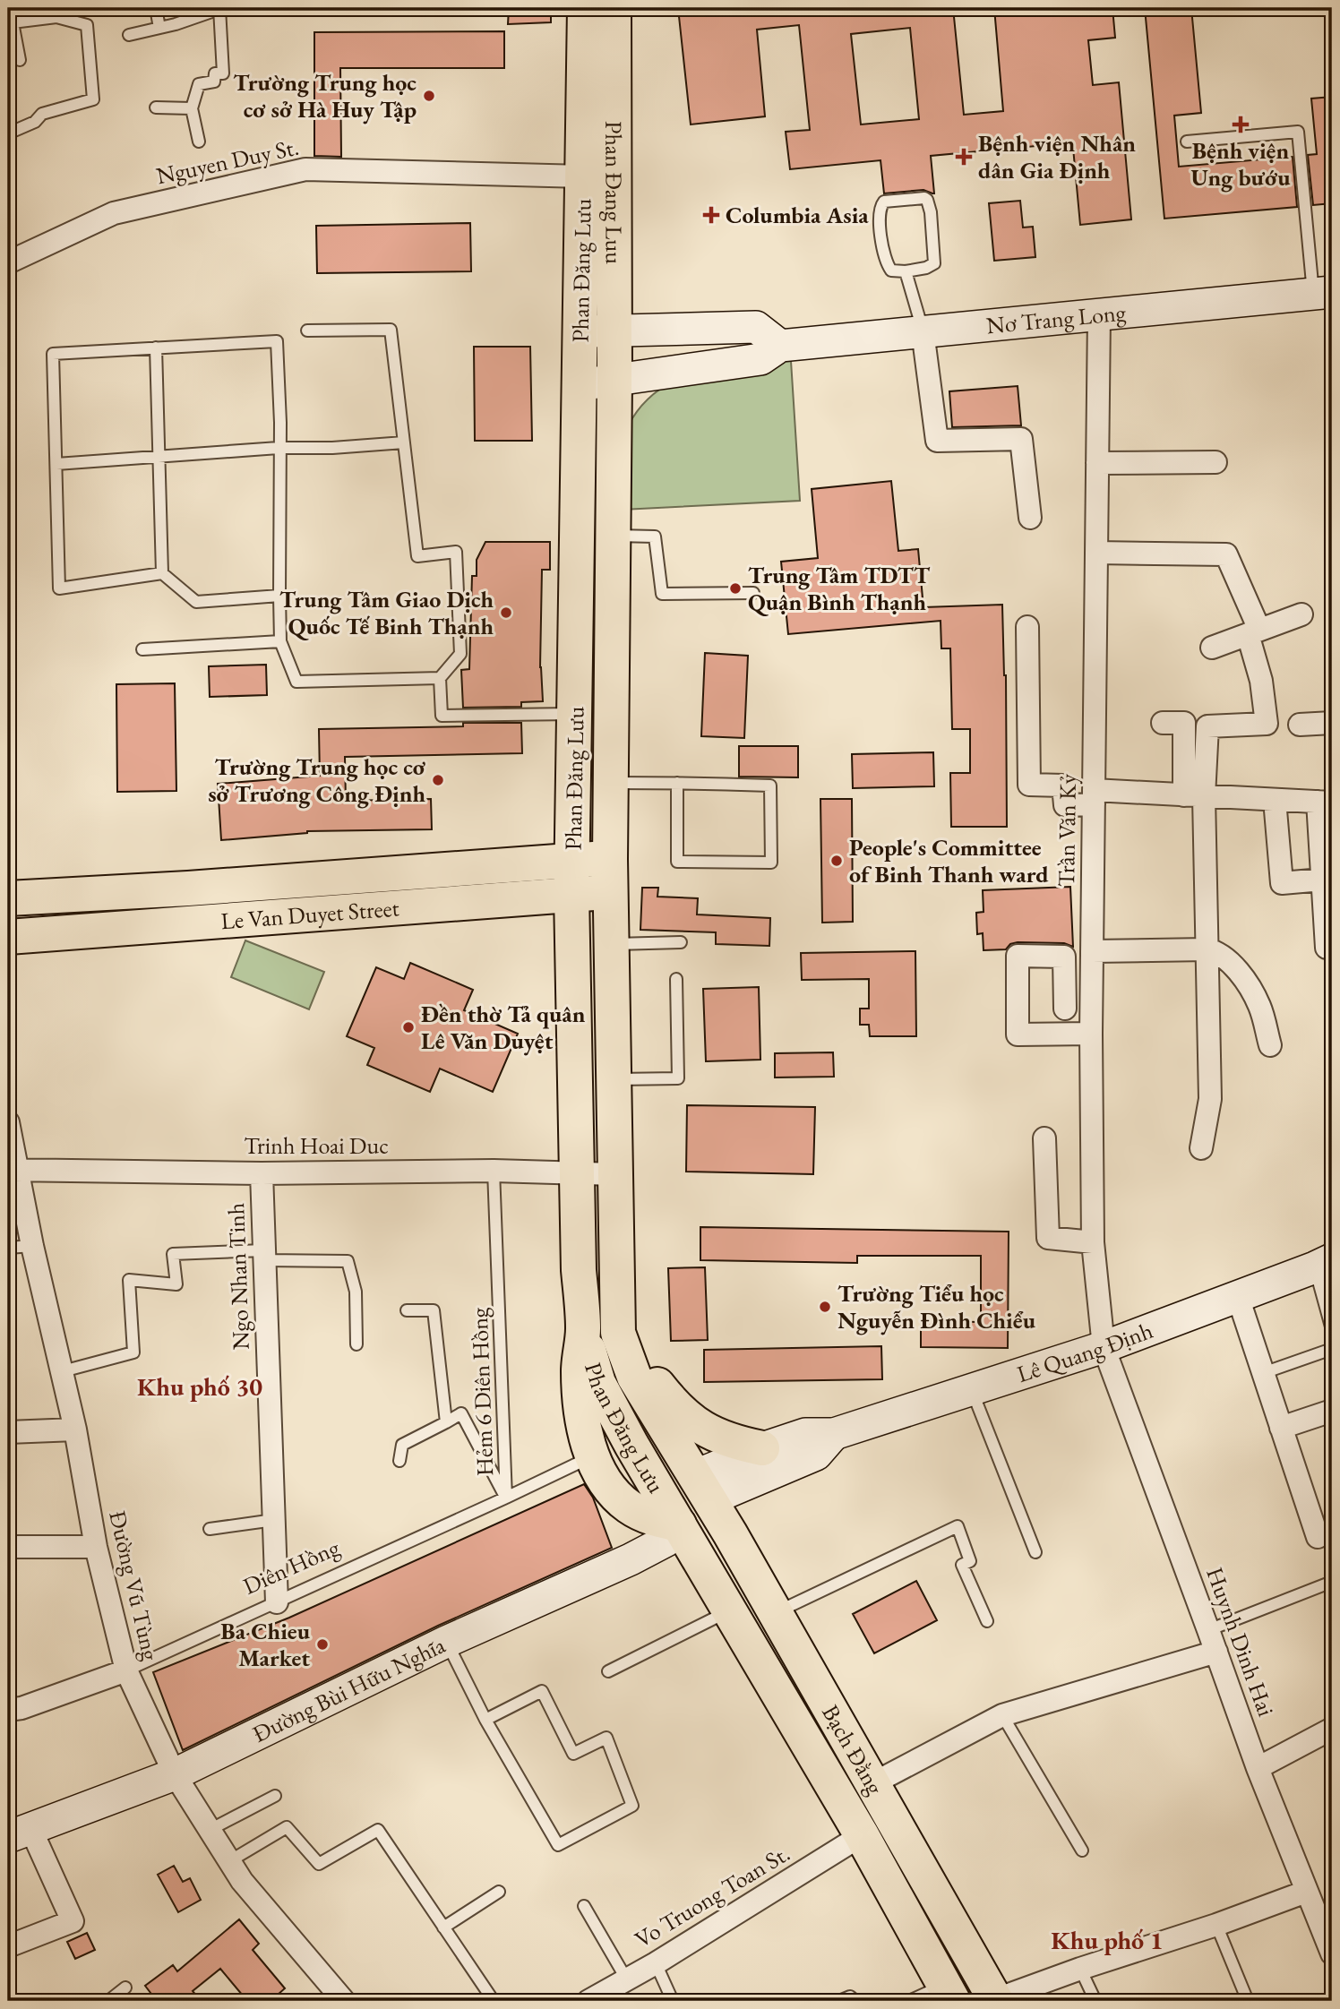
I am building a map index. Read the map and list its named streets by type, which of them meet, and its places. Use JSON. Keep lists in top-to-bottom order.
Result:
{
  "streets": {
    "main road": [
      "Phan Đang Luu",
      "Phan Đăng Lưu",
      "Nơ Trang Long",
      "Le Van Duyet Street",
      "Lê Quang Định",
      "Đường Bùi Hữu Nghĩa",
      "Bạch Đằng"
    ],
    "street": [
      "Nguyen Duy St.",
      "Trần Văn Kỷ",
      "Trinh Hoai Duc",
      "Ngo Nhan Tinh",
      "Diên Hồng",
      "Đường Vũ Tùng",
      "Huynh Dinh Hai",
      "Vo Truong Toan St."
    ],
    "lane": ["Hẻm 6 Diên Hồng"]
  },
  "crossings": [
    ["Nguyen Duy St.", "Phan Đăng Lưu"],
    ["Phan Đang Luu", "Phan Đăng Lưu"],
    ["Phan Đang Luu", "Nơ Trang Long"],
    ["Phan Đăng Lưu", "Nơ Trang Long"],
    ["Phan Đăng Lưu", "Le Van Duyet Street"],
    ["Phan Đăng Lưu", "Trinh Hoai Duc"],
    ["Phan Đăng Lưu", "Lê Quang Định"],
    ["Phan Đăng Lưu", "Đường Bùi Hữu Nghĩa"],
    ["Phan Đăng Lưu", "Bạch Đằng"],
    ["Nơ Trang Long", "Trần Văn Kỷ"],
    ["Trần Văn Kỷ", "Lê Quang Định"],
    ["Trần Văn Kỷ", "Huynh Dinh Hai"],
    ["Trinh Hoai Duc", "Ngo Nhan Tinh"],
    ["Trinh Hoai Duc", "Hẻm 6 Diên Hồng"],
    ["Trinh Hoai Duc", "Đường Vũ Tùng"],
    ["Ngo Nhan Tinh", "Diên Hồng"],
    ["Lê Quang Định", "Huynh Dinh Hai"],
    ["Lê Quang Định", "Bạch Đằng"],
    ["Hẻm 6 Diên Hồng", "Diên Hồng"],
    ["Diên Hồng", "Đường Vũ Tùng"],
    ["Đường Vũ Tùng", "Đường Bùi Hữu Nghĩa"],
    ["Đường Bùi Hữu Nghĩa", "Bạch Đằng"],
    ["Bạch Đằng", "Vo Truong Toan St."]
  ],
  "districts": ["Khu phố 30", "Khu phố 1"],
  "places": {
    "other": [
      "Trường Trung học cơ sở Hà Huy Tập",
      "Trung Tâm TDTT Quận Bình Thạnh",
      "Trung Tâm Giao Dịch Quốc Tế Binh Thạnh",
      "Trường Trung học cơ sở Trương Công Định",
      "People's Committee of Binh Thanh ward",
      "Đền thờ Tả quân Lê Văn Duyệt",
      "Trường Tiểu học Nguyễn Đình Chiểu",
      "Ba Chieu Market"
    ],
    "health": ["Bệnh viện Ung bướu", "Bệnh viện Nhân dân Gia Định", "Columbia Asia"]
  }
}
